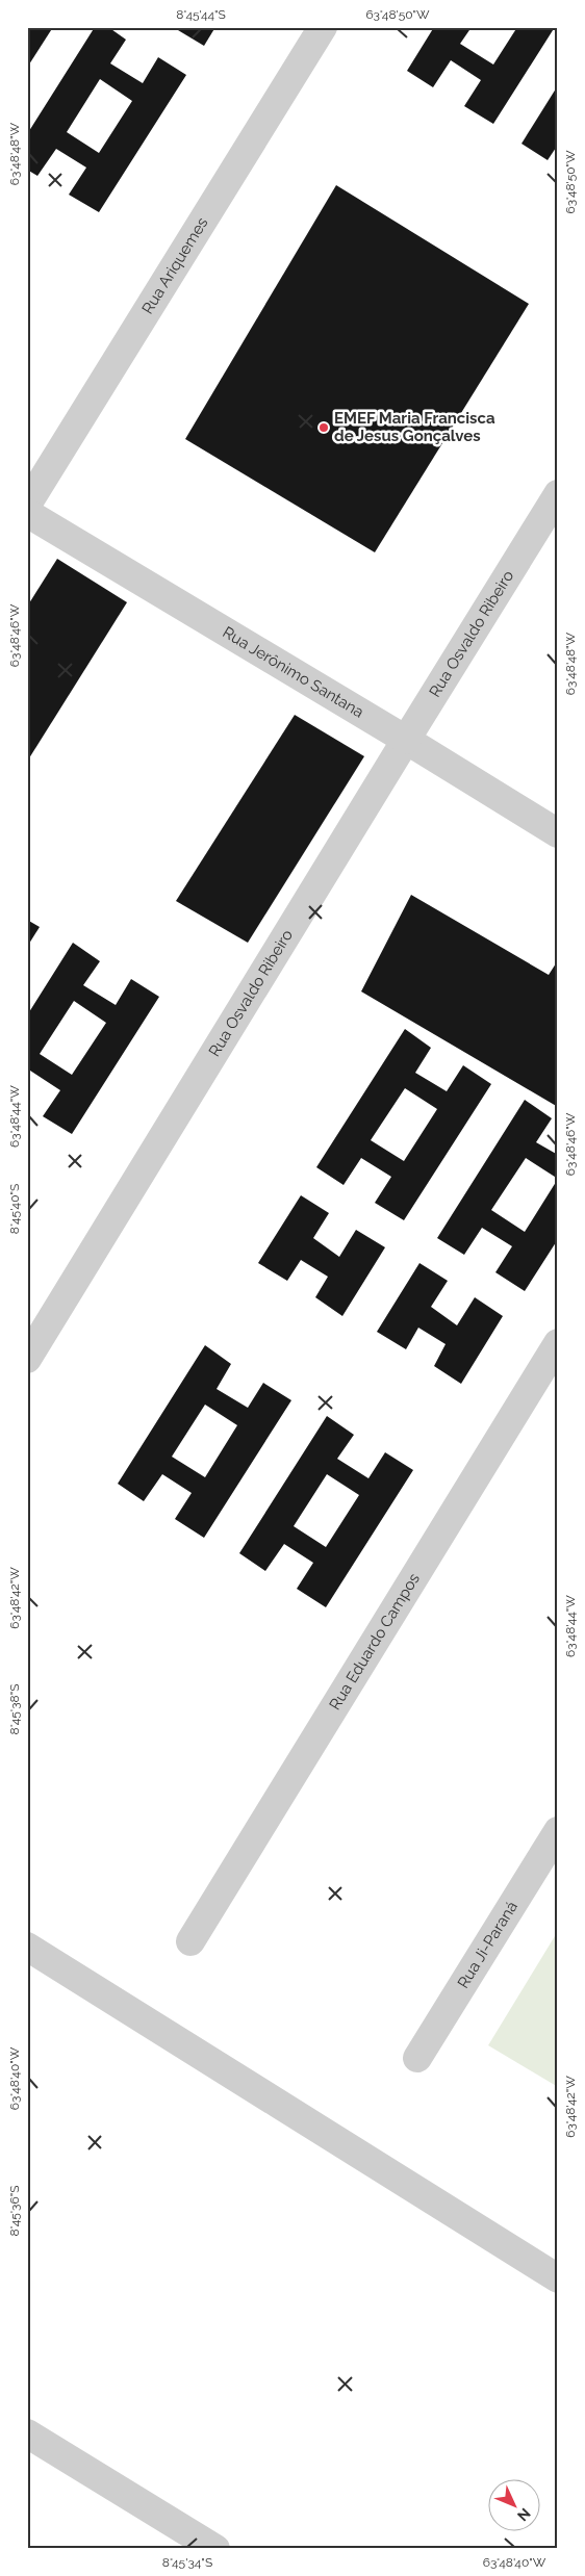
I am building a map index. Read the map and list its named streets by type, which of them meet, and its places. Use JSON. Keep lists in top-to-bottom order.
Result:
{
  "streets": {
    "street": [
      "Rua Ariquemes",
      "Rua Osvaldo Ribeiro",
      "Rua Jerônimo Santana",
      "Rua Eduardo Campos",
      "Rua Ji-Paraná"
    ]
  },
  "crossings": [
    ["Rua Osvaldo Ribeiro", "Rua Jerônimo Santana"]
  ],
  "places": ["EMEF Maria Francisca de Jesus Gonçalves"],
  "north": "bottom right",
  "coordinates": [
    "8°45'44\"S",
    "63°48'50\"W",
    "63°48'48\"W",
    "63°48'46\"W",
    "63°48'44\"W",
    "8°45'40\"S",
    "63°48'42\"W",
    "8°45'38\"S",
    "63°48'40\"W",
    "8°45'36\"S",
    "8°45'34\"S"
  ]
}
